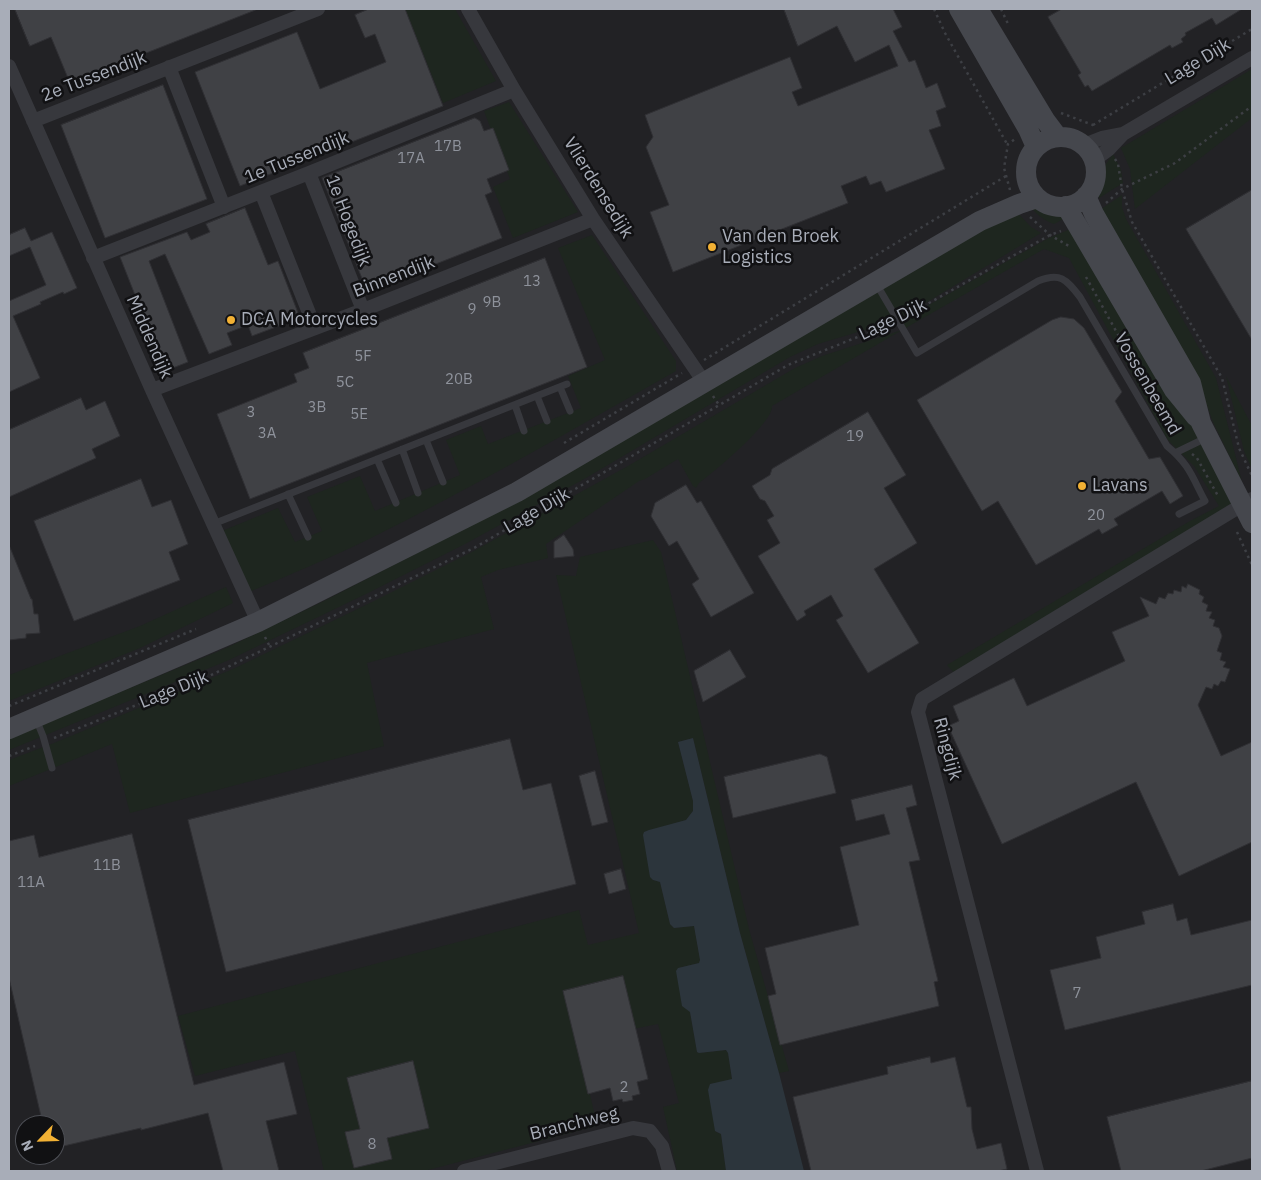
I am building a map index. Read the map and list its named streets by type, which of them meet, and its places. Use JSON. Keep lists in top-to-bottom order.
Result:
{
  "streets": {
    "main road": ["Lage Dijk", "Vossenbeemd"],
    "street": [
      "2e Tussendijk",
      "1e Tussendijk",
      "Vlierdensedijk",
      "1e Hogedijk",
      "Binnendijk",
      "Middendijk",
      "Ringdijk",
      "Branchweg"
    ]
  },
  "crossings": [
    ["Lage Dijk", "Vlierdensedijk"],
    ["Lage Dijk", "Middendijk"],
    ["2e Tussendijk", "1e Tussendijk"],
    ["2e Tussendijk", "Middendijk"],
    ["1e Tussendijk", "Vlierdensedijk"],
    ["1e Tussendijk", "1e Hogedijk"],
    ["1e Tussendijk", "Middendijk"],
    ["Vlierdensedijk", "Binnendijk"],
    ["1e Hogedijk", "Binnendijk"],
    ["Binnendijk", "Middendijk"],
    ["Vossenbeemd", "Ringdijk"]
  ],
  "places": ["Van den Broek Logistics", "DCA Motorcycles", "Lavans"],
  "house_numbers": [
    "17B",
    "17A",
    "13",
    "9B",
    "9",
    "5F",
    "20B",
    "5C",
    "3B",
    "3",
    "5E",
    "3A",
    "19",
    "20",
    "11B",
    "11A",
    "7",
    "2",
    "8"
  ],
  "north": "bottom left"
}
